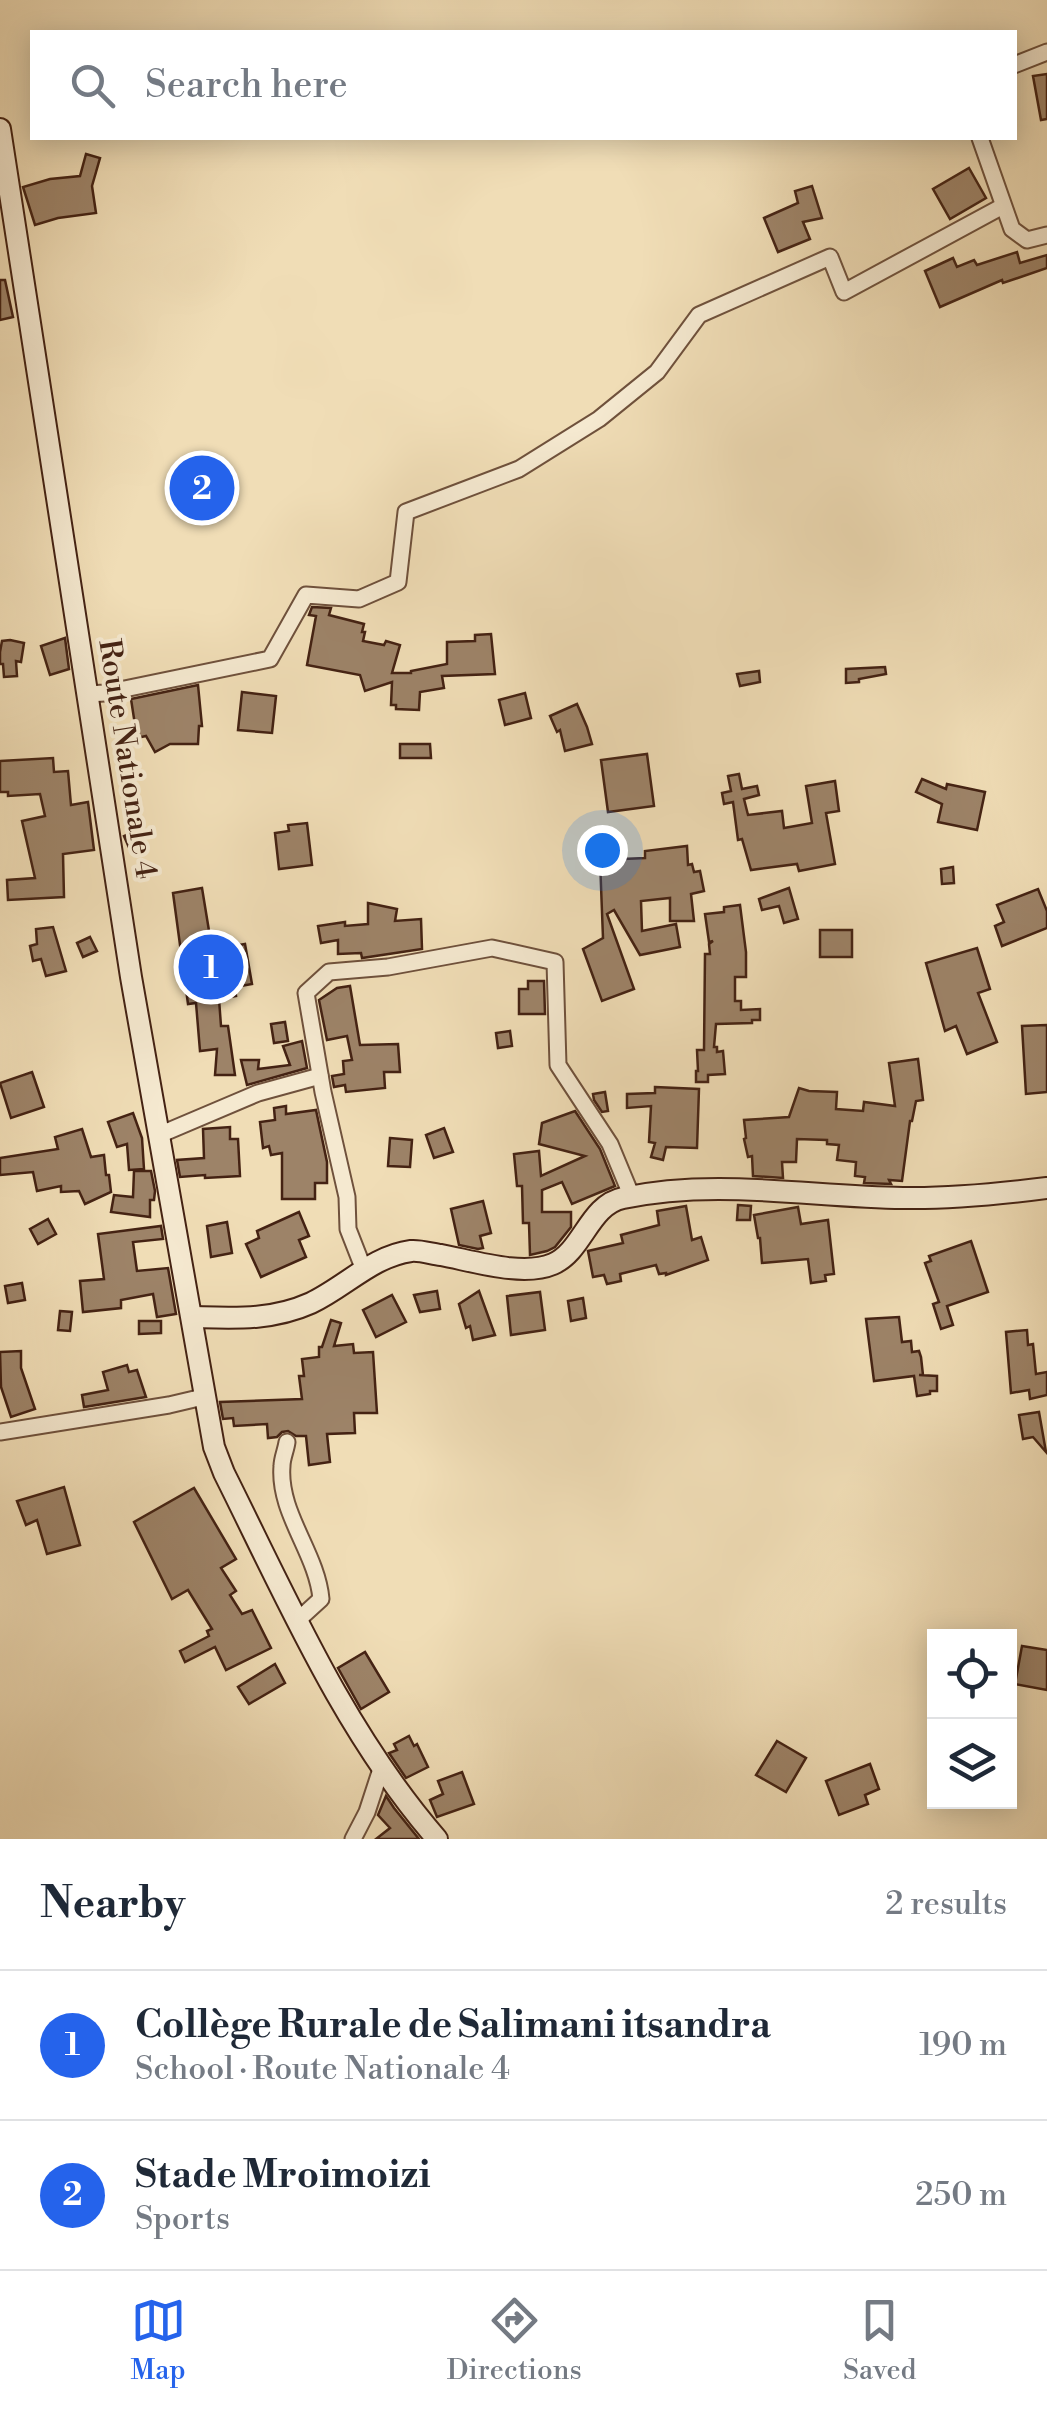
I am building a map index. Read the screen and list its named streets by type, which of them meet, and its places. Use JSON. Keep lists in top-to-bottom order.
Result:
{
  "streets": {
    "main road": ["Route Nationale 4"]
  },
  "page": {
    "search": "Search here",
    "pins": ["2", "1"],
    "heading": ["Nearby", "2 results"],
    "list": [
      {
        "mark": "1",
        "name": "Collège Rurale de Salimani itsandra",
        "note": "School · Route Nationale 4",
        "value": "190 m"
      },
      {
        "mark": "2",
        "name": "Stade Mroimoizi",
        "note": "Sports",
        "value": "250 m"
      }
    ],
    "nav": ["Map", "Directions", "Saved"]
  }
}
